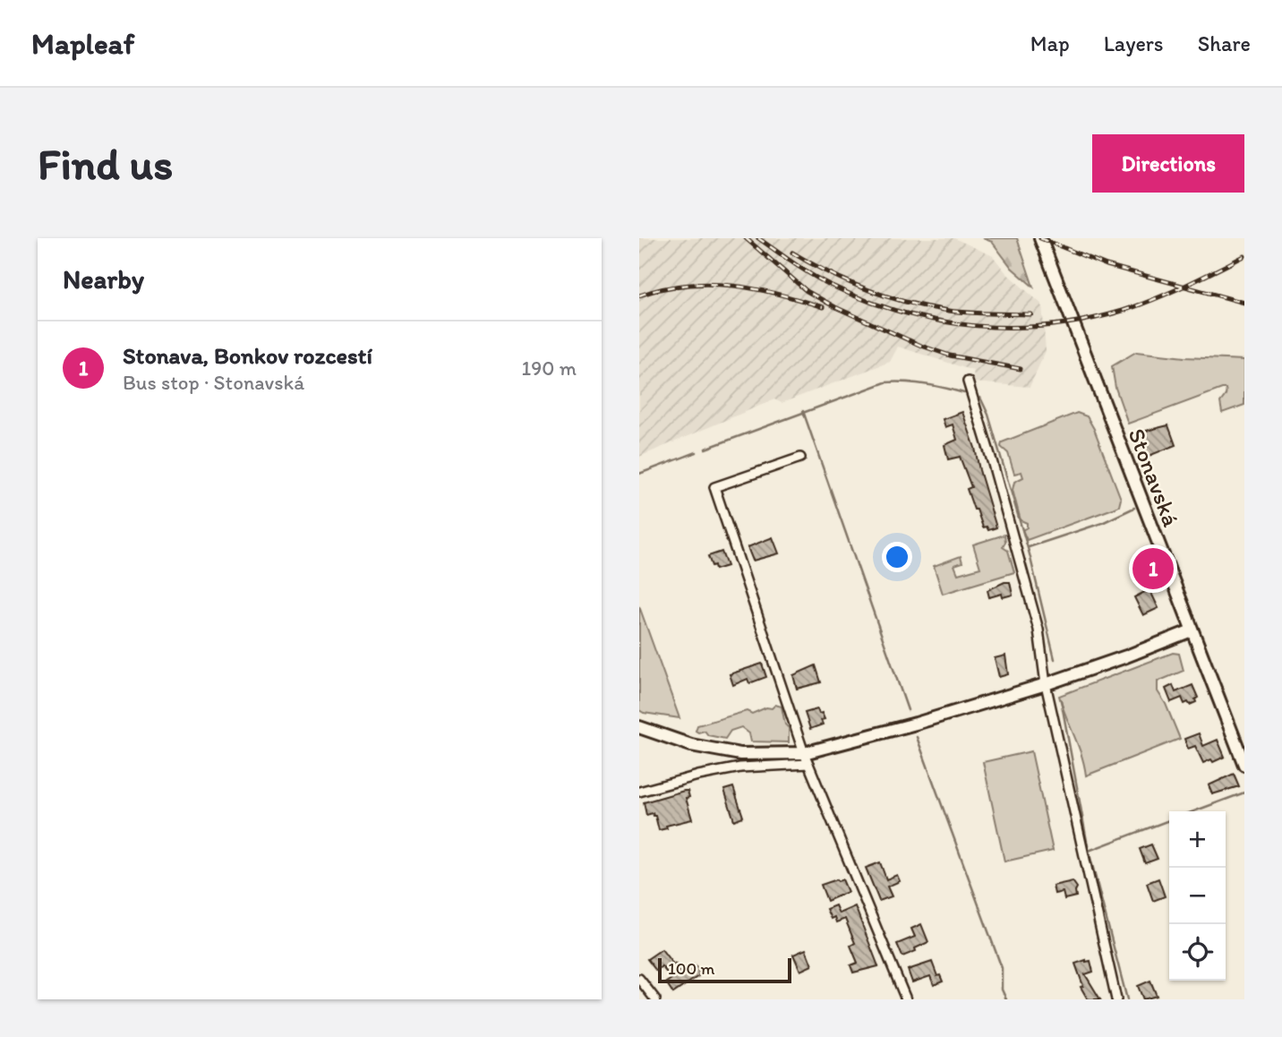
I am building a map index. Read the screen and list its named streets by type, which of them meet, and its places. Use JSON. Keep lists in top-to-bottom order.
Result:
{
  "streets": {
    "street": ["Stonavská"]
  },
  "scale_bar": "100 m",
  "page": {
    "header": "Mapleaf",
    "nav": ["Map", "Layers", "Share"],
    "buttons": "Directions",
    "title": "Find us",
    "heading": "Nearby",
    "list": [
      {
        "mark": "1",
        "name": "Stonava, Bonkov rozcestí",
        "note": "Bus stop · Stonavská",
        "value": "190 m"
      }
    ],
    "pins": "1",
    "map_buttons": ["+", "−"],
    "scale": "100 m"
  }
}
